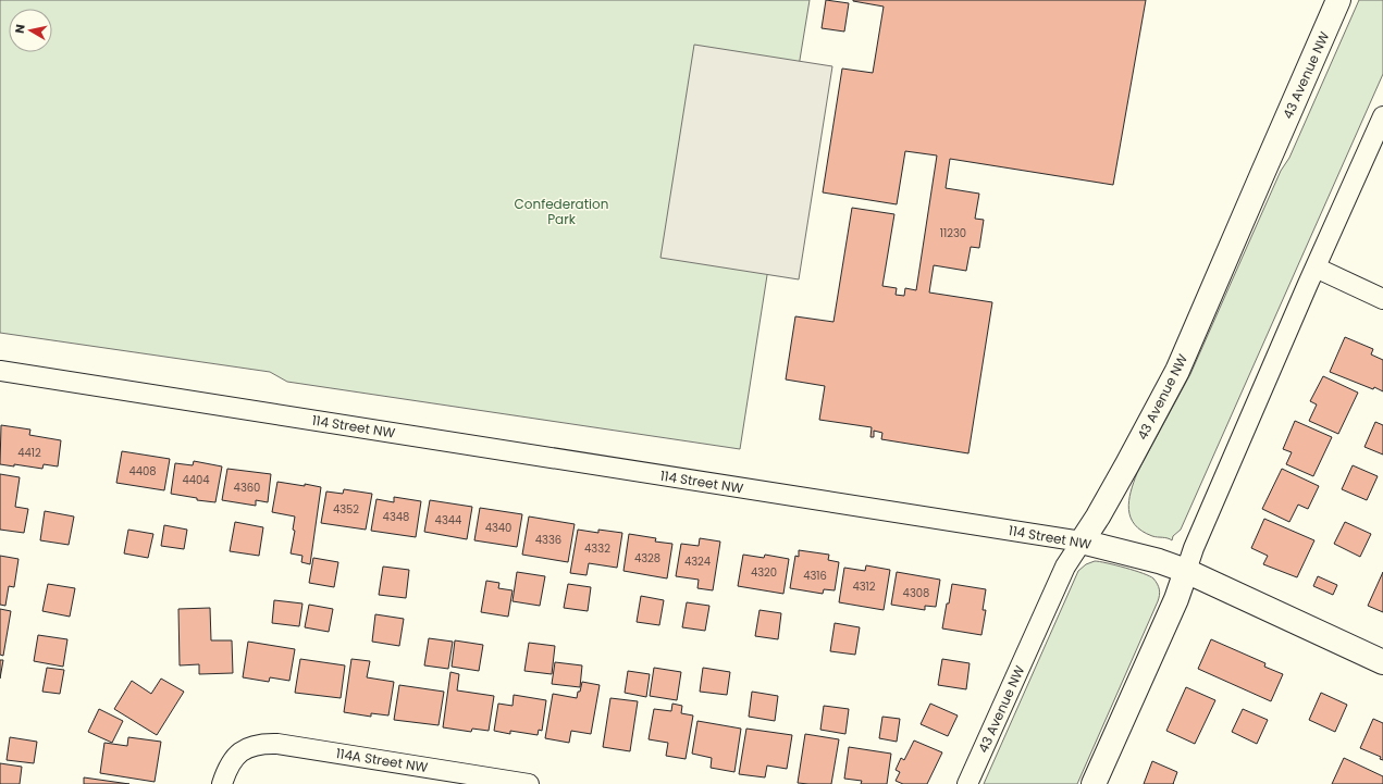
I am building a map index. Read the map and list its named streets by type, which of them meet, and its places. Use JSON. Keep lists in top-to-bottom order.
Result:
{
  "streets": {
    "street": ["43 Avenue NW", "114 Street NW", "114A Street NW"]
  },
  "crossings": [
    ["43 Avenue NW", "114 Street NW"]
  ],
  "parks": ["Confederation Park"],
  "house_numbers": [
    "11230",
    "4412",
    "4408",
    "4404",
    "4360",
    "4352",
    "4348",
    "4344",
    "4340",
    "4336",
    "4332",
    "4328",
    "4324",
    "4320",
    "4316",
    "4312",
    "4308"
  ],
  "north": "left"
}
